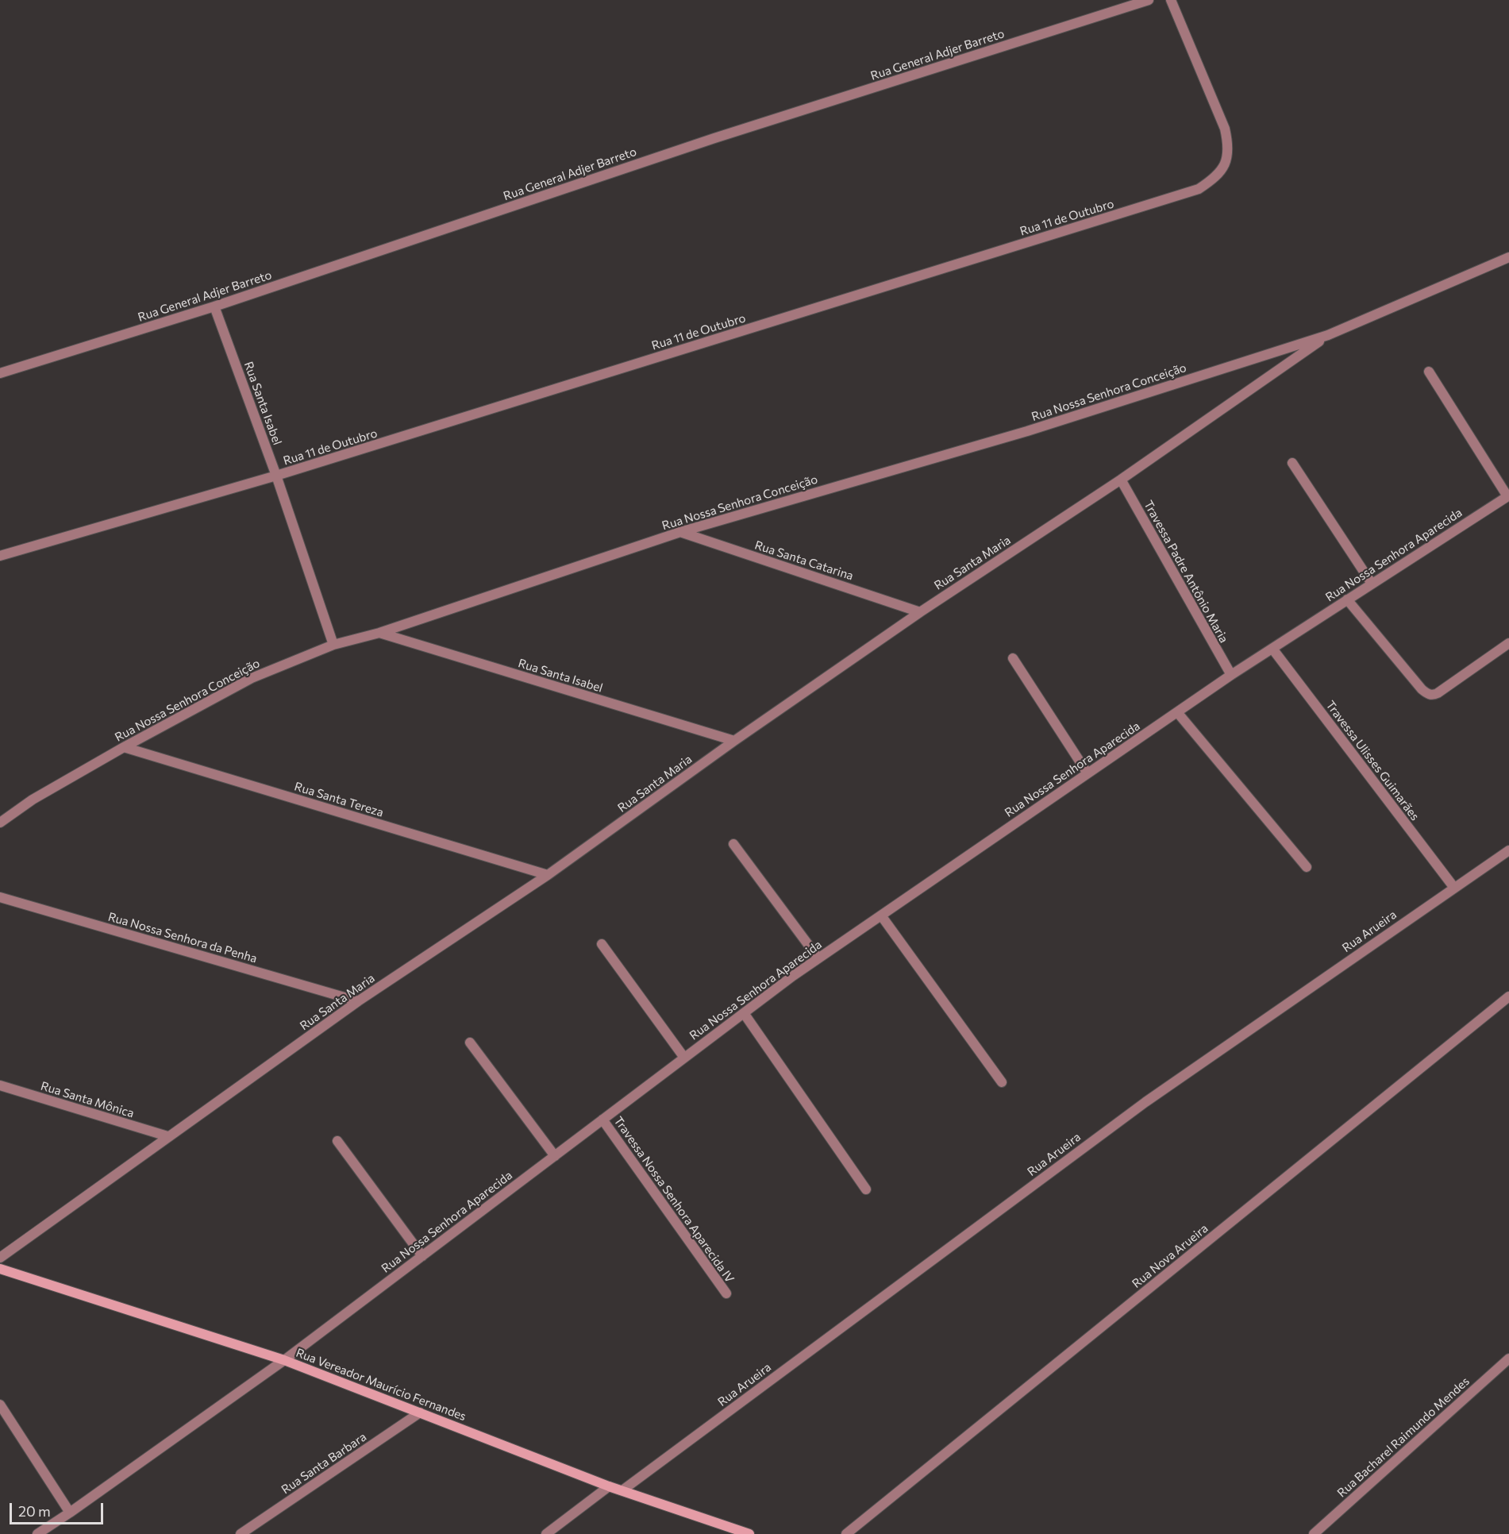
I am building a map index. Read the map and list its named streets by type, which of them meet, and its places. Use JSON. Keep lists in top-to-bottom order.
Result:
{
  "streets": {
    "street": [
      "Rua General Adjer Barreto",
      "Rua 11 de Outubro",
      "Rua Nossa Senhora Conceição",
      "Rua Santa Isabel",
      "Rua Nossa Senhora Aparecida",
      "Rua Santa Catarina",
      "Rua Santa Maria",
      "Travessa Padre Antônio Maria",
      "Travessa Ulisses Guimarães",
      "Rua Santa Tereza",
      "Rua Arueira",
      "Rua Nossa Senhora da Penha",
      "Rua Santa Mônica",
      "Travessa Nossa Senhora Aparecida IV",
      "Rua Nova Arueira",
      "Rua Vereador Maurício Fernandes",
      "Rua Bacharel Raimundo Mendes",
      "Rua Santa Barbara"
    ]
  },
  "crossings": [
    ["Rua General Adjer Barreto", "Rua Santa Isabel"],
    ["Rua 11 de Outubro", "Rua Santa Isabel"],
    ["Rua Nossa Senhora Conceição", "Rua Santa Isabel"],
    ["Rua Nossa Senhora Conceição", "Rua Santa Catarina"],
    ["Rua Nossa Senhora Conceição", "Rua Santa Maria"],
    ["Rua Nossa Senhora Conceição", "Rua Santa Tereza"],
    ["Rua Santa Isabel", "Rua Santa Maria"],
    ["Rua Nossa Senhora Aparecida", "Travessa Padre Antônio Maria"],
    ["Rua Nossa Senhora Aparecida", "Travessa Ulisses Guimarães"],
    ["Rua Nossa Senhora Aparecida", "Travessa Nossa Senhora Aparecida IV"],
    ["Rua Nossa Senhora Aparecida", "Rua Vereador Maurício Fernandes"],
    ["Rua Santa Catarina", "Rua Santa Maria"],
    ["Rua Santa Maria", "Travessa Padre Antônio Maria"],
    ["Rua Santa Maria", "Rua Santa Tereza"],
    ["Rua Santa Maria", "Rua Nossa Senhora da Penha"],
    ["Rua Santa Maria", "Rua Santa Mônica"],
    ["Travessa Ulisses Guimarães", "Rua Arueira"],
    ["Rua Arueira", "Rua Vereador Maurício Fernandes"],
    ["Rua Vereador Maurício Fernandes", "Rua Santa Barbara"]
  ],
  "scale_bar": "20 m"
}
